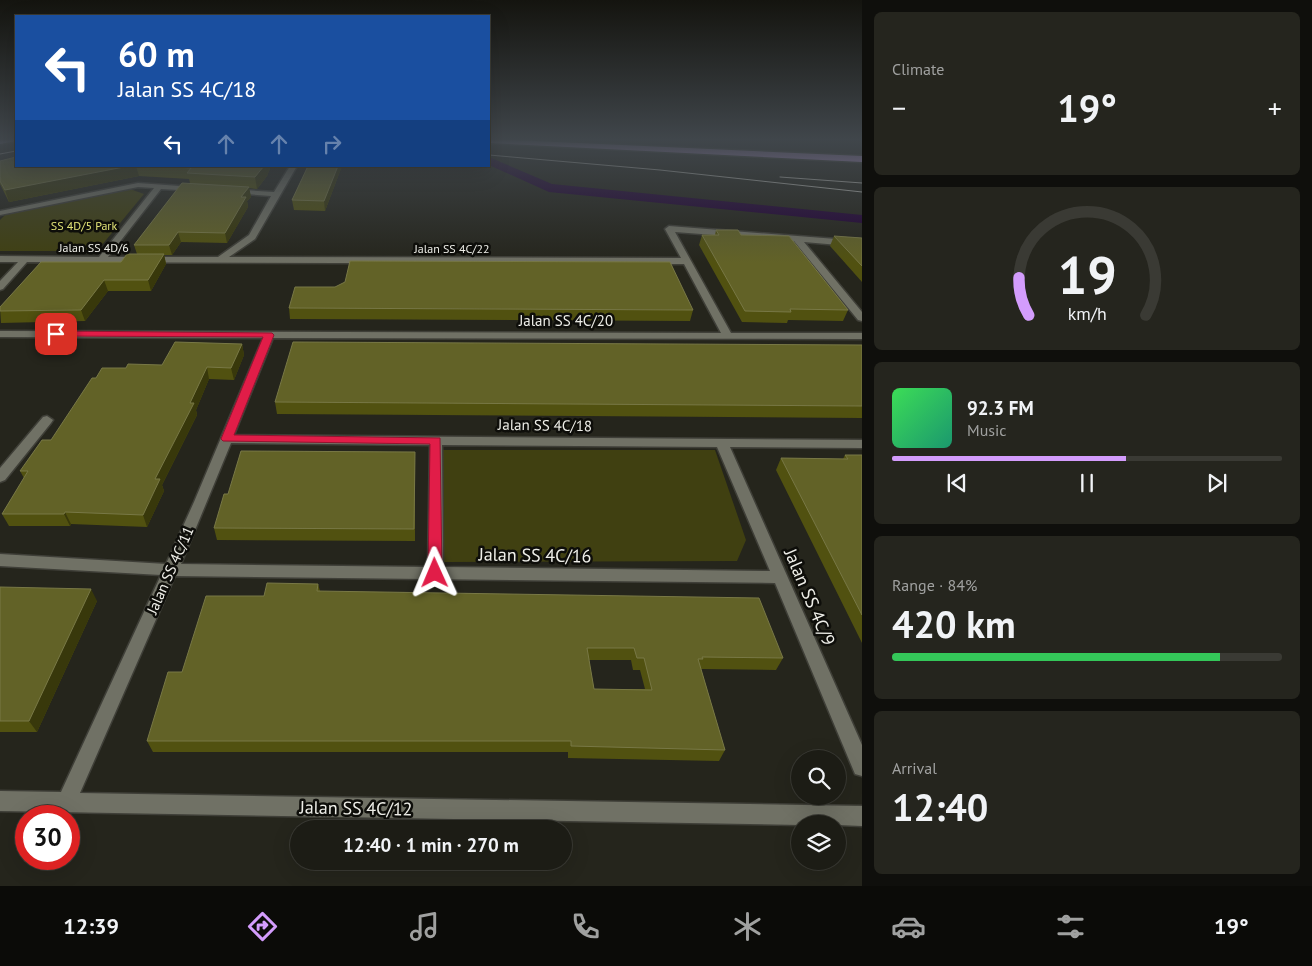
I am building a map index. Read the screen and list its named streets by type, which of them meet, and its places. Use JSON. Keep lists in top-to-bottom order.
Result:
{
  "streets": {
    "street": [
      "Jalan SS 4D/6",
      "Jalan SS 4C/22",
      "Jalan SS 4C/20",
      "Jalan SS 4C/18",
      "Jalan SS 4C/16",
      "Jalan SS 4C/11",
      "Jalan SS 4C/9",
      "Jalan SS 4C/12"
    ]
  },
  "crossings": [
    ["Jalan SS 4D/6", "Jalan SS 4C/22"],
    ["Jalan SS 4C/20", "Jalan SS 4C/11"],
    ["Jalan SS 4C/18", "Jalan SS 4C/11"],
    ["Jalan SS 4C/18", "Jalan SS 4C/9"],
    ["Jalan SS 4C/16", "Jalan SS 4C/11"],
    ["Jalan SS 4C/16", "Jalan SS 4C/9"],
    ["Jalan SS 4C/11", "Jalan SS 4C/12"]
  ],
  "parks": ["SS 4D/5 Park"],
  "page": {
    "tile": [
      "Climate",
      ["Range · 84%", "420 km"],
      ["Arrival", "12:40"]
    ],
    "turn": ["60 m", "Jalan SS 4C/18"],
    "heat": ["−", "19°", "+"],
    "song": ["92.3 FM", "Music"],
    "limit": "30",
    "trip": "12:40 · 1 min · 270 m",
    "tabs": ["12:39", "19°"],
    "gauge": ["19", "km/h"]
  }
}
